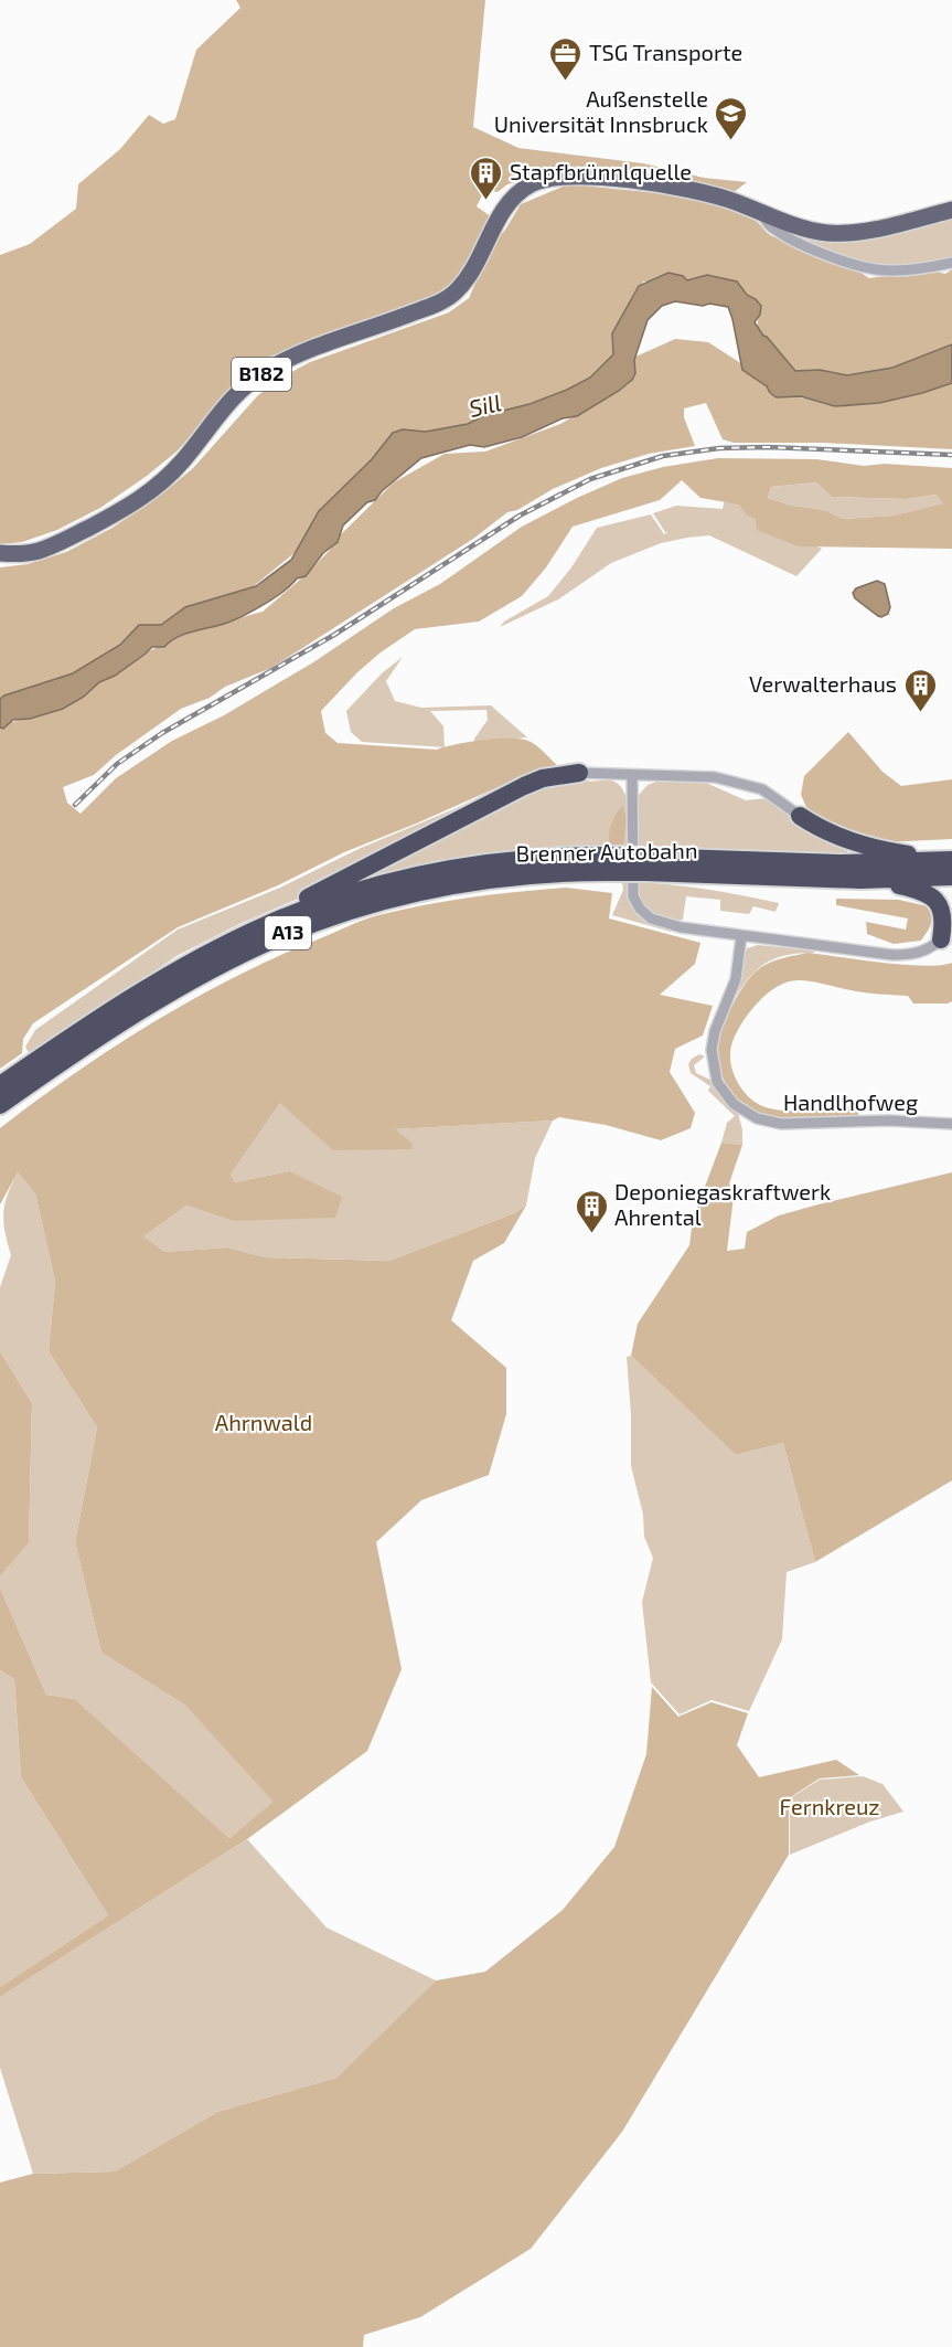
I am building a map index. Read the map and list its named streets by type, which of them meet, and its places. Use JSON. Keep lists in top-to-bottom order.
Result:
{
  "streets": {
    "highway": ["Brenner Autobahn", "A13"],
    "main road": ["B182"],
    "street": ["Handlhofweg"]
  },
  "water": ["Sill"],
  "parks": ["Ahrnwald", "Fernkreuz"],
  "places": {
    "office": ["TSG Transporte"],
    "school or university": ["Außenstelle Universität Innsbruck"],
    "building": ["Stapfbrünnlquelle", "Verwalterhaus", "Deponiegaskraftwerk Ahrental"]
  }
}
